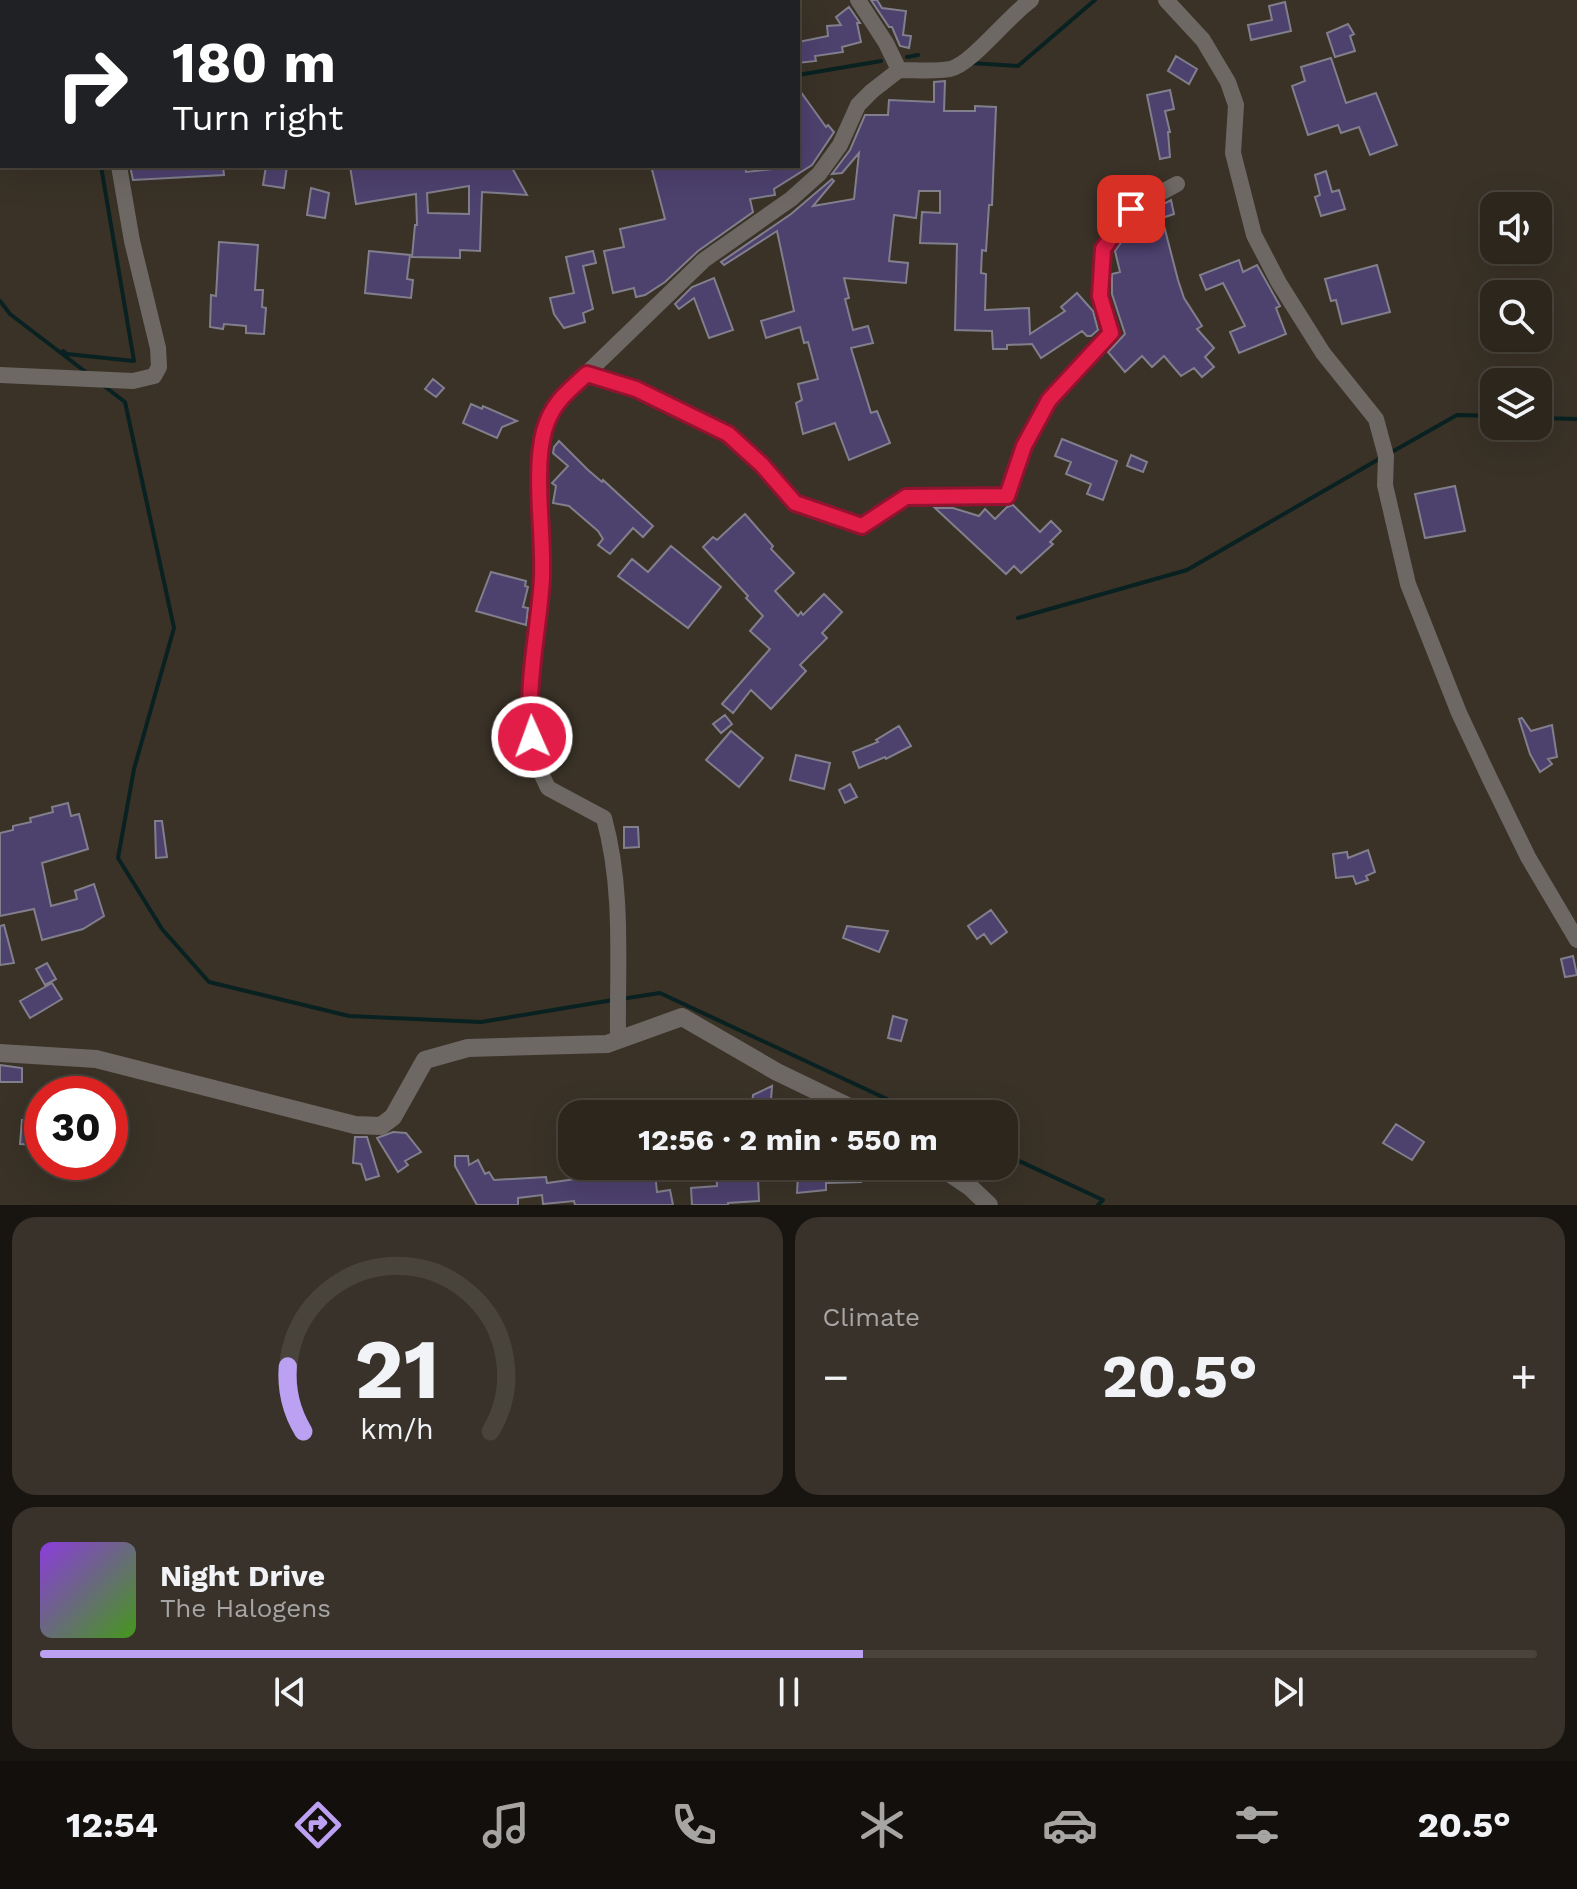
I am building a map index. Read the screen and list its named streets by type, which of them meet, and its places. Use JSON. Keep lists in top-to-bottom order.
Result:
{
  "page": {
    "turn": ["180 m", "Turn right"],
    "limit": "30",
    "trip": "12:56 · 2 min · 550 m",
    "tile": "Climate",
    "heat": ["−", "20.5°", "+"],
    "song": ["Night Drive", "The Halogens"],
    "tabs": ["12:54", "20.5°"],
    "gauge": ["21", "km/h"]
  }
}
